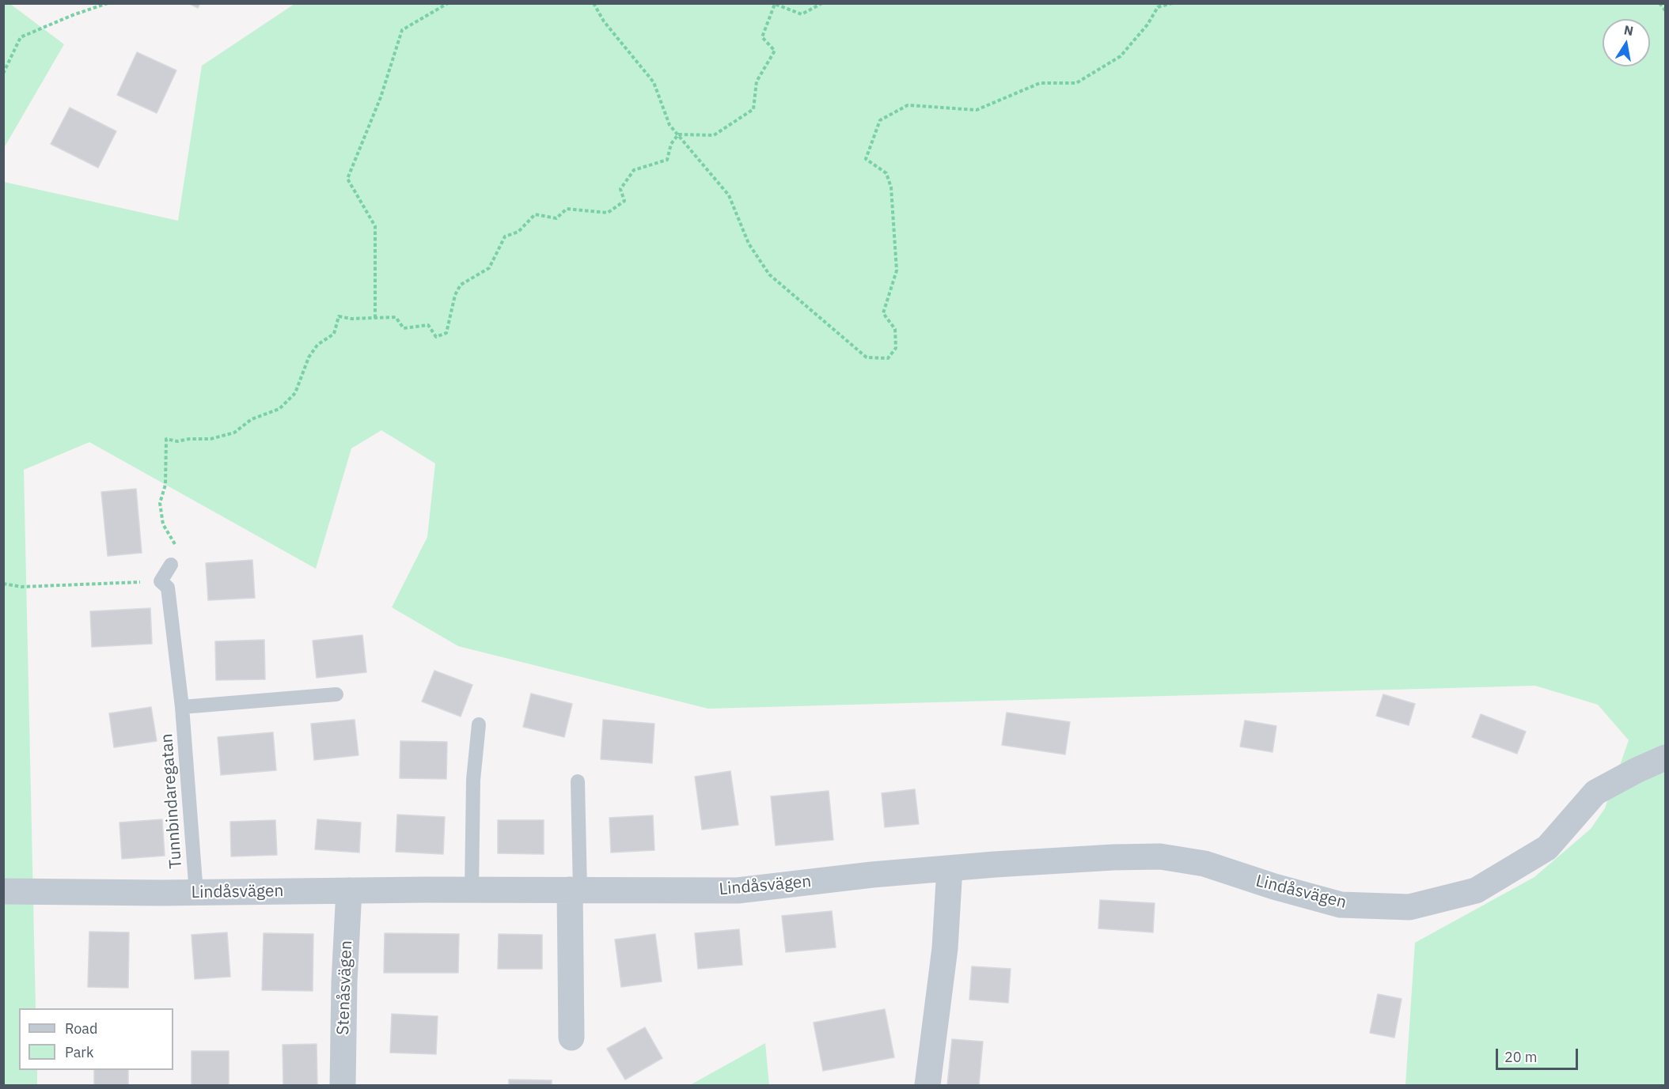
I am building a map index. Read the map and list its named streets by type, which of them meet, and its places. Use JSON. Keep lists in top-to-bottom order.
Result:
{
  "streets": {
    "street": ["Lindåsvägen", "Stenåsvägen"],
    "lane": ["Tunnbindaregatan"]
  },
  "crossings": [
    ["Tunnbindaregatan", "Lindåsvägen"],
    ["Lindåsvägen", "Stenåsvägen"]
  ],
  "legend": ["Road", "Park"],
  "scale_bar": "20 m",
  "north": "top"
}
